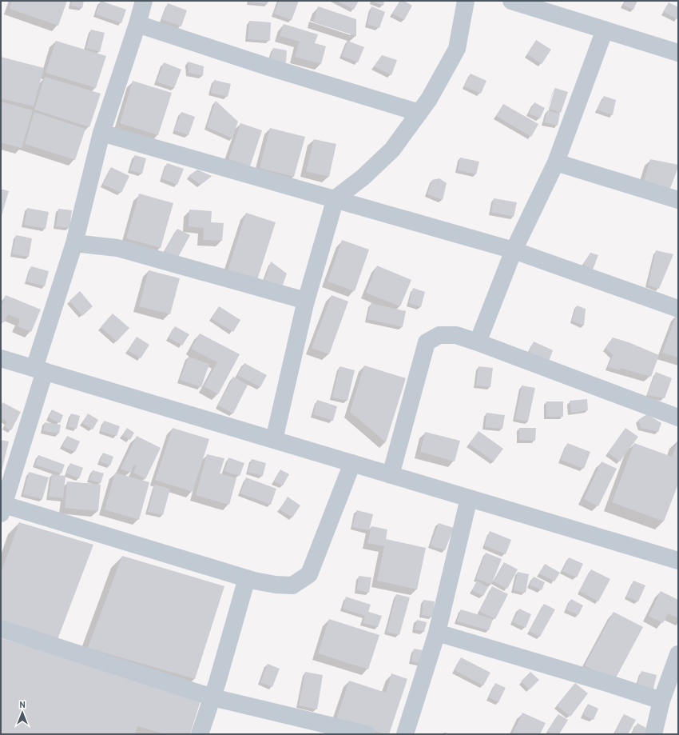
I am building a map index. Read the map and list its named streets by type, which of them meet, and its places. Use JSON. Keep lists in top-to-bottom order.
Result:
{
  "north": "top"
}
